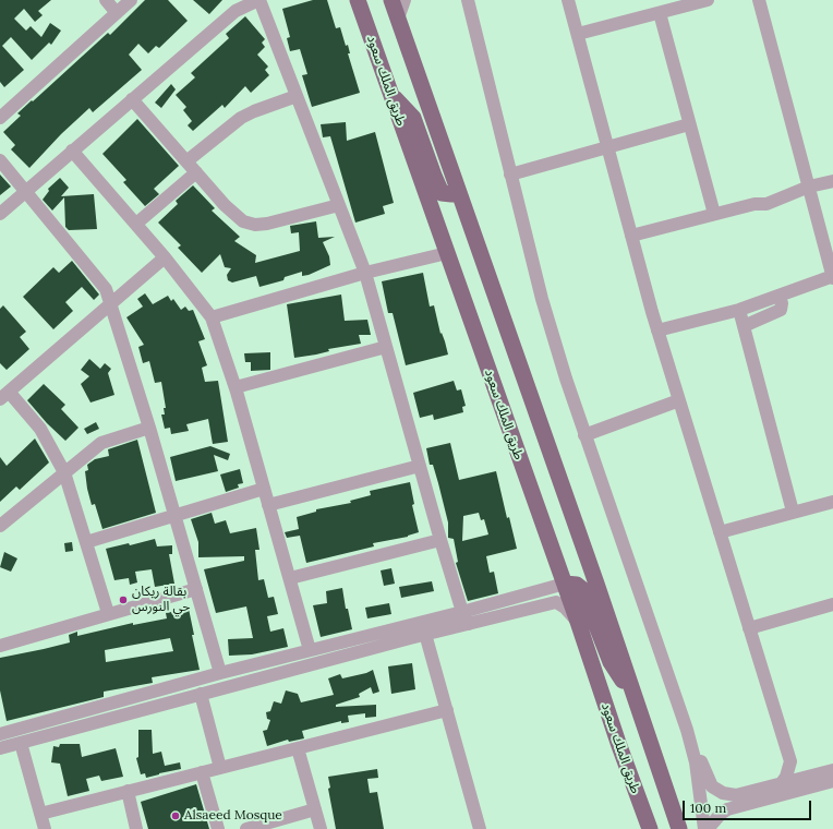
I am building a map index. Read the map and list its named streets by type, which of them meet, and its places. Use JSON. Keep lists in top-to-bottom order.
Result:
{
  "streets": {
    "main road": ["طريق الملك سعود"]
  },
  "places": ["بقالة ريكان حي النورس", "Alsaeed Mosque"],
  "scale_bar": "100 m"
}
